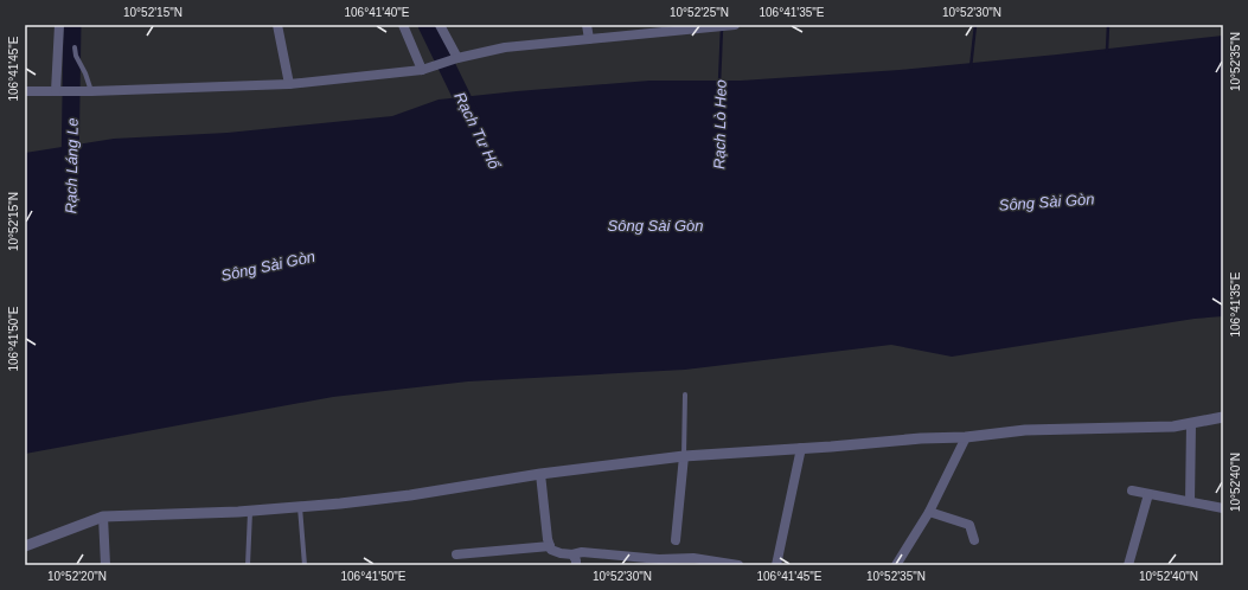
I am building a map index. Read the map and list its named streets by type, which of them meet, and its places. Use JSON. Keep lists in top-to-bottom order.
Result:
{
  "water": [
    "Rạch Lò Heo",
    "Rạch Tư Hổ",
    "Rạch Láng Le",
    "Sông Sài Gòn"
  ],
  "coordinates": [
    "10°52'15\"N",
    "106°41'40\"E",
    "10°52'25\"N",
    "106°41'35\"E",
    "10°52'30\"N",
    "10°52'35\"N",
    "106°41'45\"E",
    "106°41'50\"E",
    "10°52'40\"N",
    "10°52'20\"N"
  ]
}
